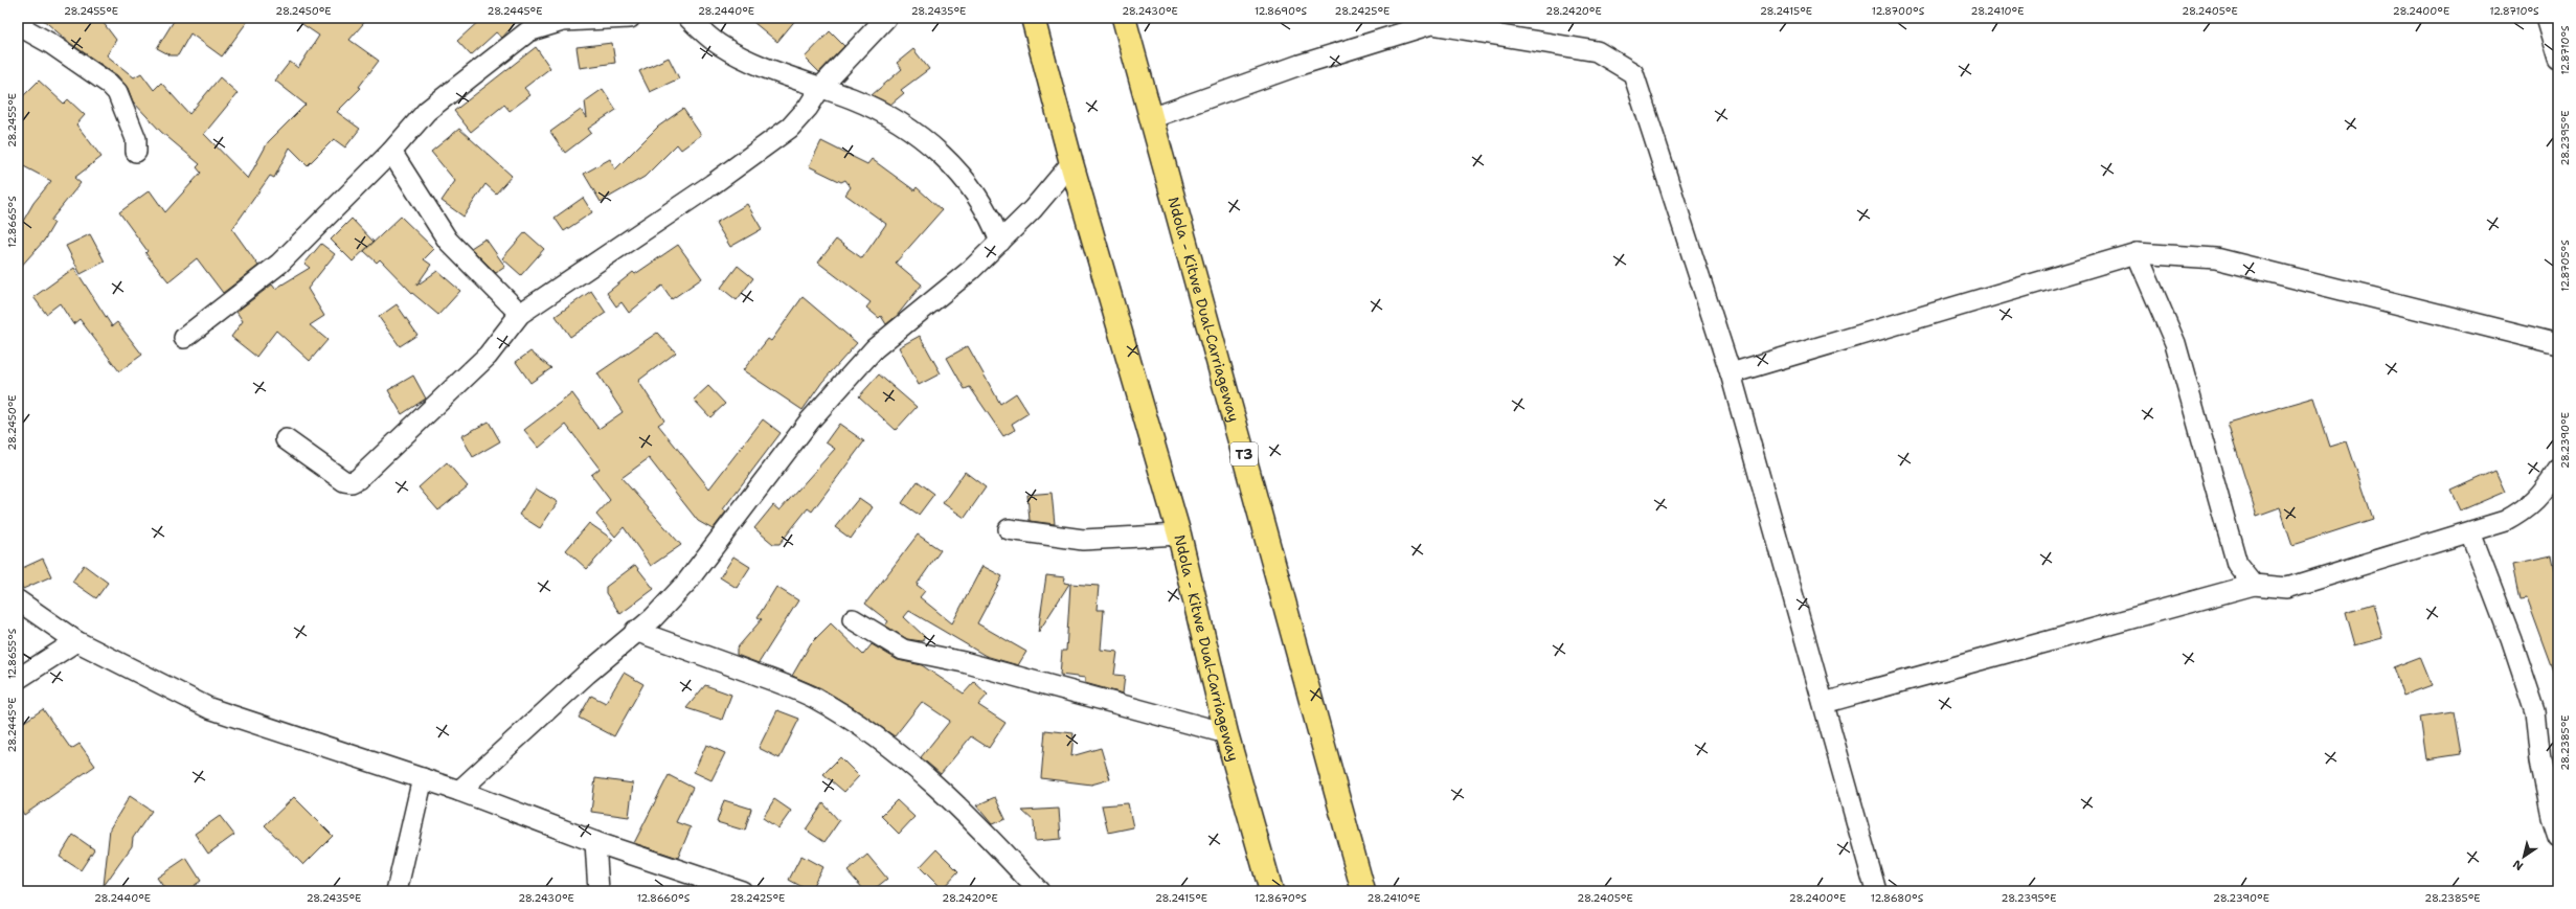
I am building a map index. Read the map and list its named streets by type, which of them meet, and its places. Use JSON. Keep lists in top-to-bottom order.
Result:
{
  "streets": {
    "highway": ["Ndola - Kitwe Dual-Carriageway", "T3"]
  },
  "north": "bottom left",
  "coordinates": [
    "28.2455°E",
    "28.2450°E",
    "28.2445°E",
    "28.2440°E",
    "28.2435°E",
    "28.2430°E",
    "12.8690°S",
    "28.2425°E",
    "28.2420°E",
    "28.2415°E",
    "12.8700°S",
    "28.2410°E",
    "28.2405°E",
    "28.2400°E",
    "12.8710°S",
    "28.2395°E",
    "12.8665°S",
    "12.8705°S",
    "28.2390°E",
    "12.8655°S",
    "28.2385°E",
    "12.8660°S",
    "12.8670°S",
    "12.8680°S"
  ]
}
